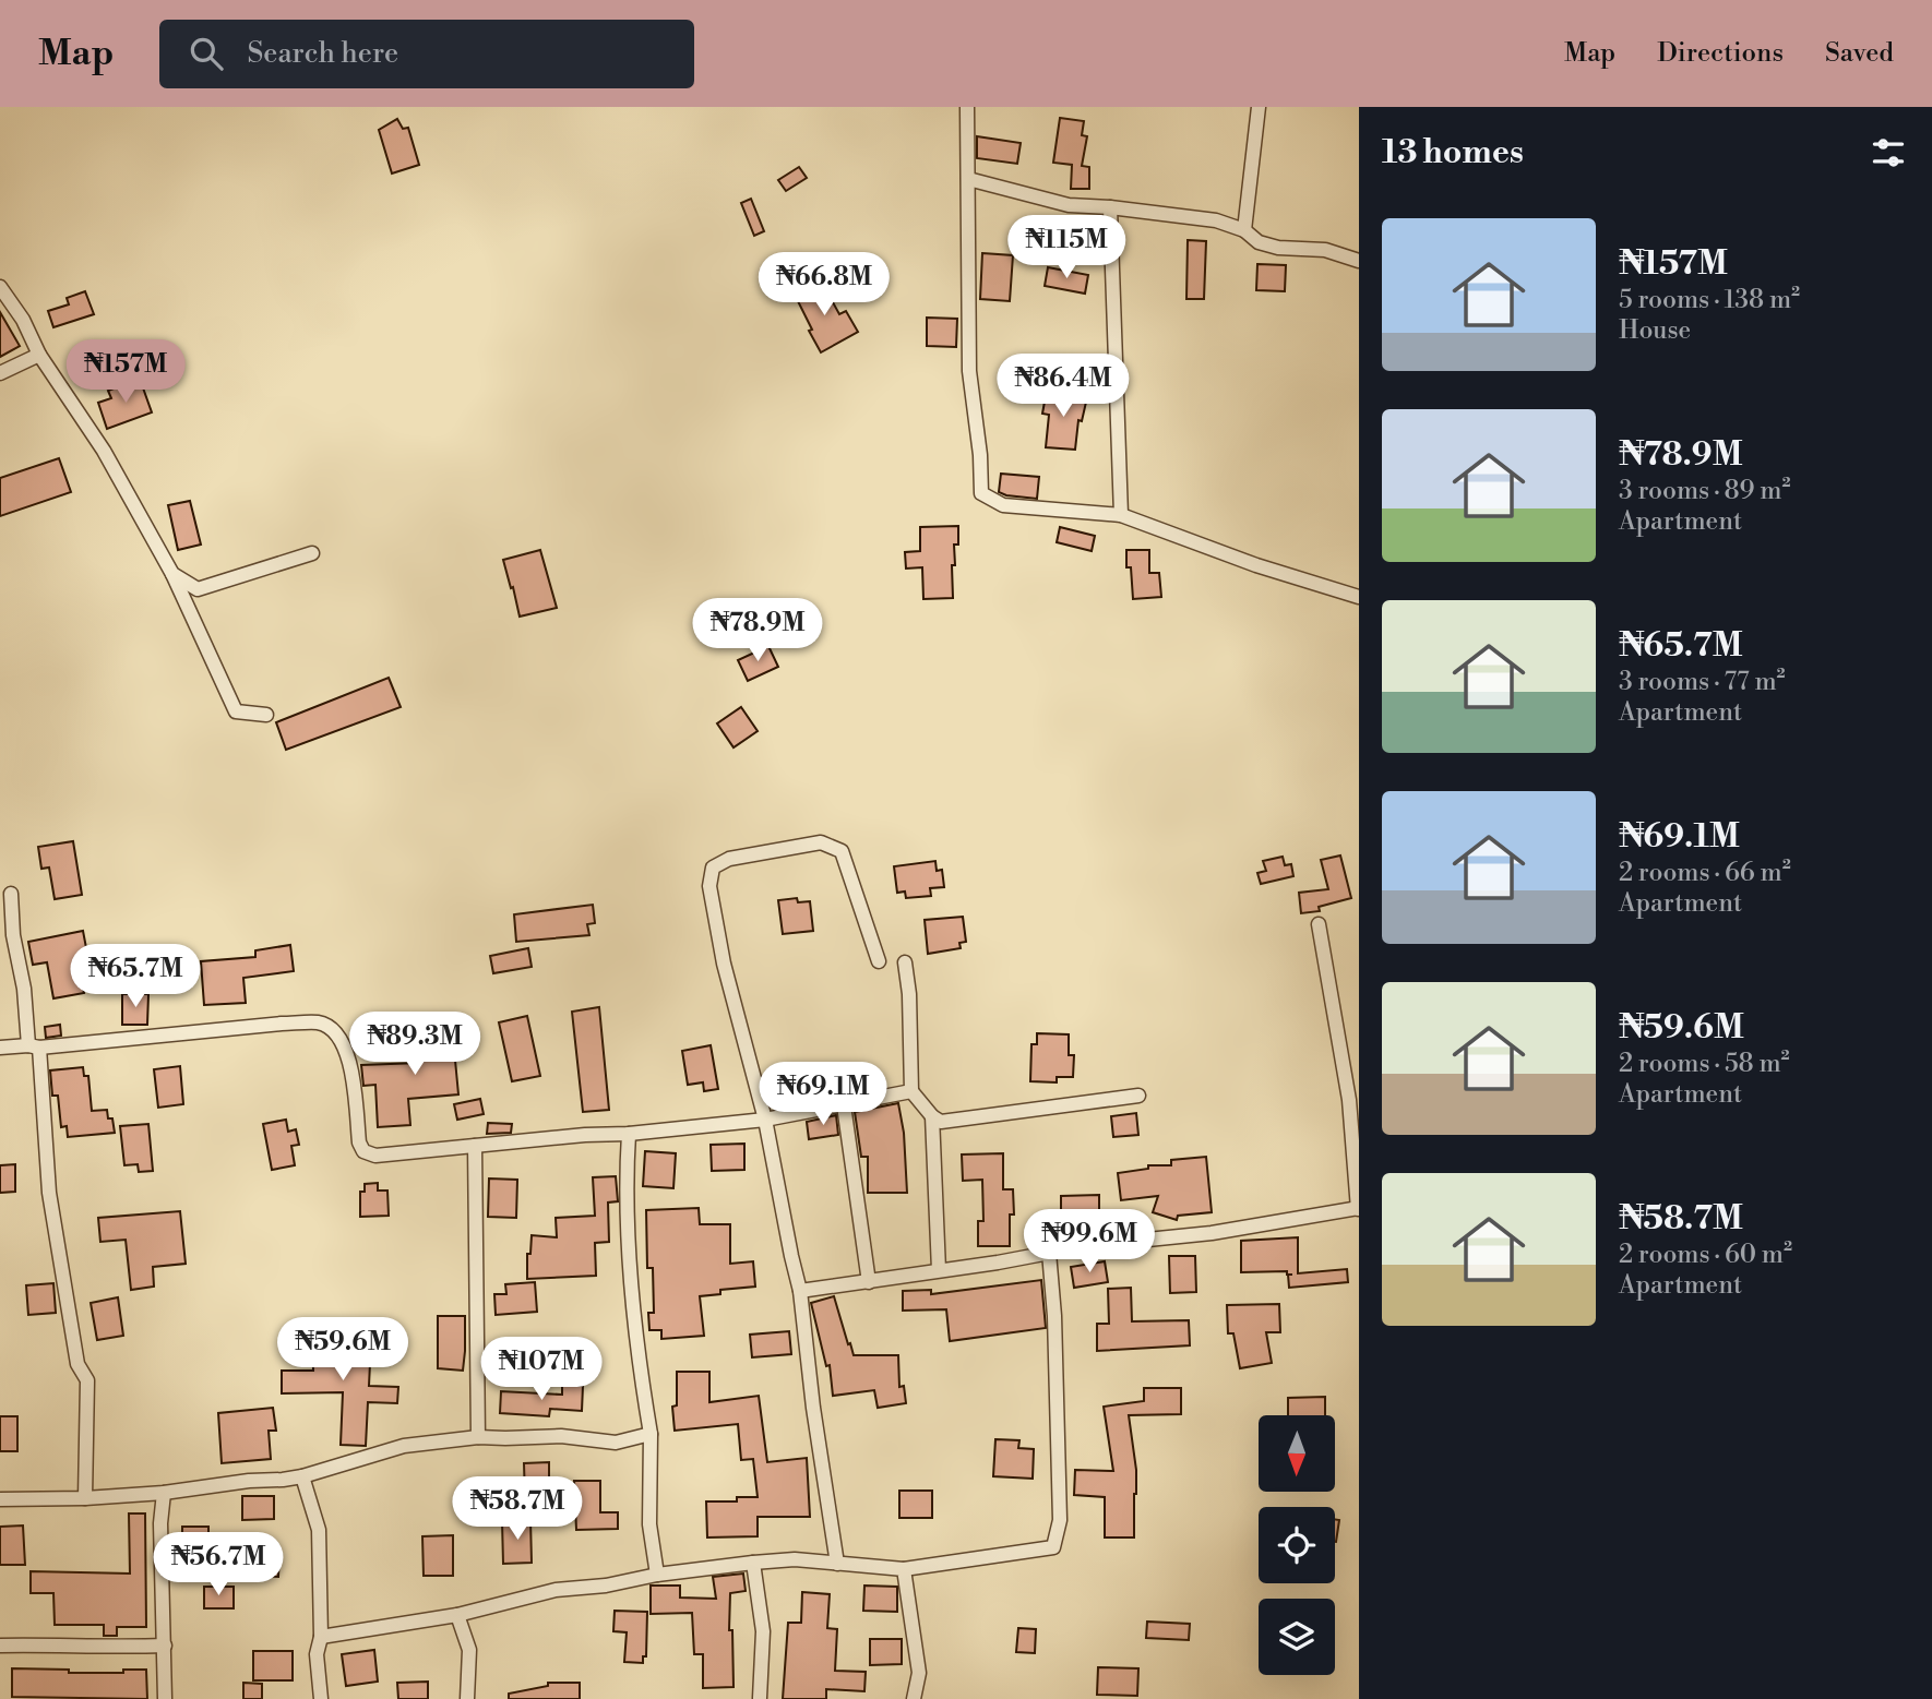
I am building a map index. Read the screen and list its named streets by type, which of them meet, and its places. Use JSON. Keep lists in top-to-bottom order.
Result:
{
  "north": "bottom",
  "page": {
    "header": "Map",
    "search": "Search here",
    "nav": ["Map", "Directions", "Saved"],
    "heading": "13 homes",
    "list": [
      {
        "name": "₦157M",
        "note": "5 rooms · 138 m² · House"
      },
      {
        "name": "₦78.9M",
        "note": "3 rooms · 89 m² · Apartment"
      },
      {
        "name": "₦65.7M",
        "note": "3 rooms · 77 m² · Apartment"
      },
      {
        "name": "₦69.1M",
        "note": "2 rooms · 66 m² · Apartment"
      },
      {
        "name": "₦59.6M",
        "note": "2 rooms · 58 m² · Apartment"
      },
      {
        "name": "₦58.7M",
        "note": "2 rooms · 60 m² · Apartment"
      }
    ],
    "price": [
      "₦115M",
      "₦66.8M",
      "₦157M",
      "₦86.4M",
      "₦78.9M",
      "₦65.7M",
      "₦89.3M",
      "₦69.1M",
      "₦99.6M",
      "₦59.6M",
      "₦107M",
      "₦58.7M",
      "₦56.7M"
    ]
  }
}
